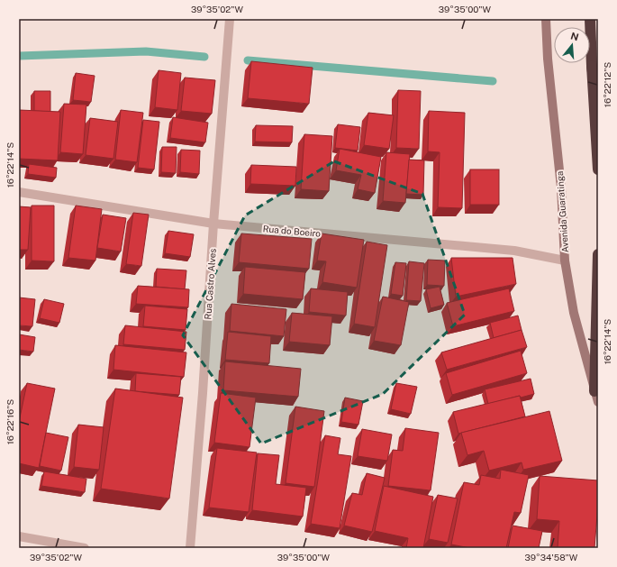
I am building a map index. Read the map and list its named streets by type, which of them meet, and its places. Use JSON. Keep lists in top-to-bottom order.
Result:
{
  "streets": {
    "main road": ["Avenida Guaratinga"],
    "street": ["Rua do Boeiro", "Rua Castro Alves"]
  },
  "crossings": [
    ["Avenida Guaratinga", "Rua do Boeiro"],
    ["Rua do Boeiro", "Rua Castro Alves"]
  ],
  "north": "top",
  "coordinates": [
    "39°35'02\"W",
    "39°35'00\"W",
    "16°22'12\"S",
    "16°22'14\"S",
    "16°22'16\"S",
    "39°34'58\"W"
  ]
}
